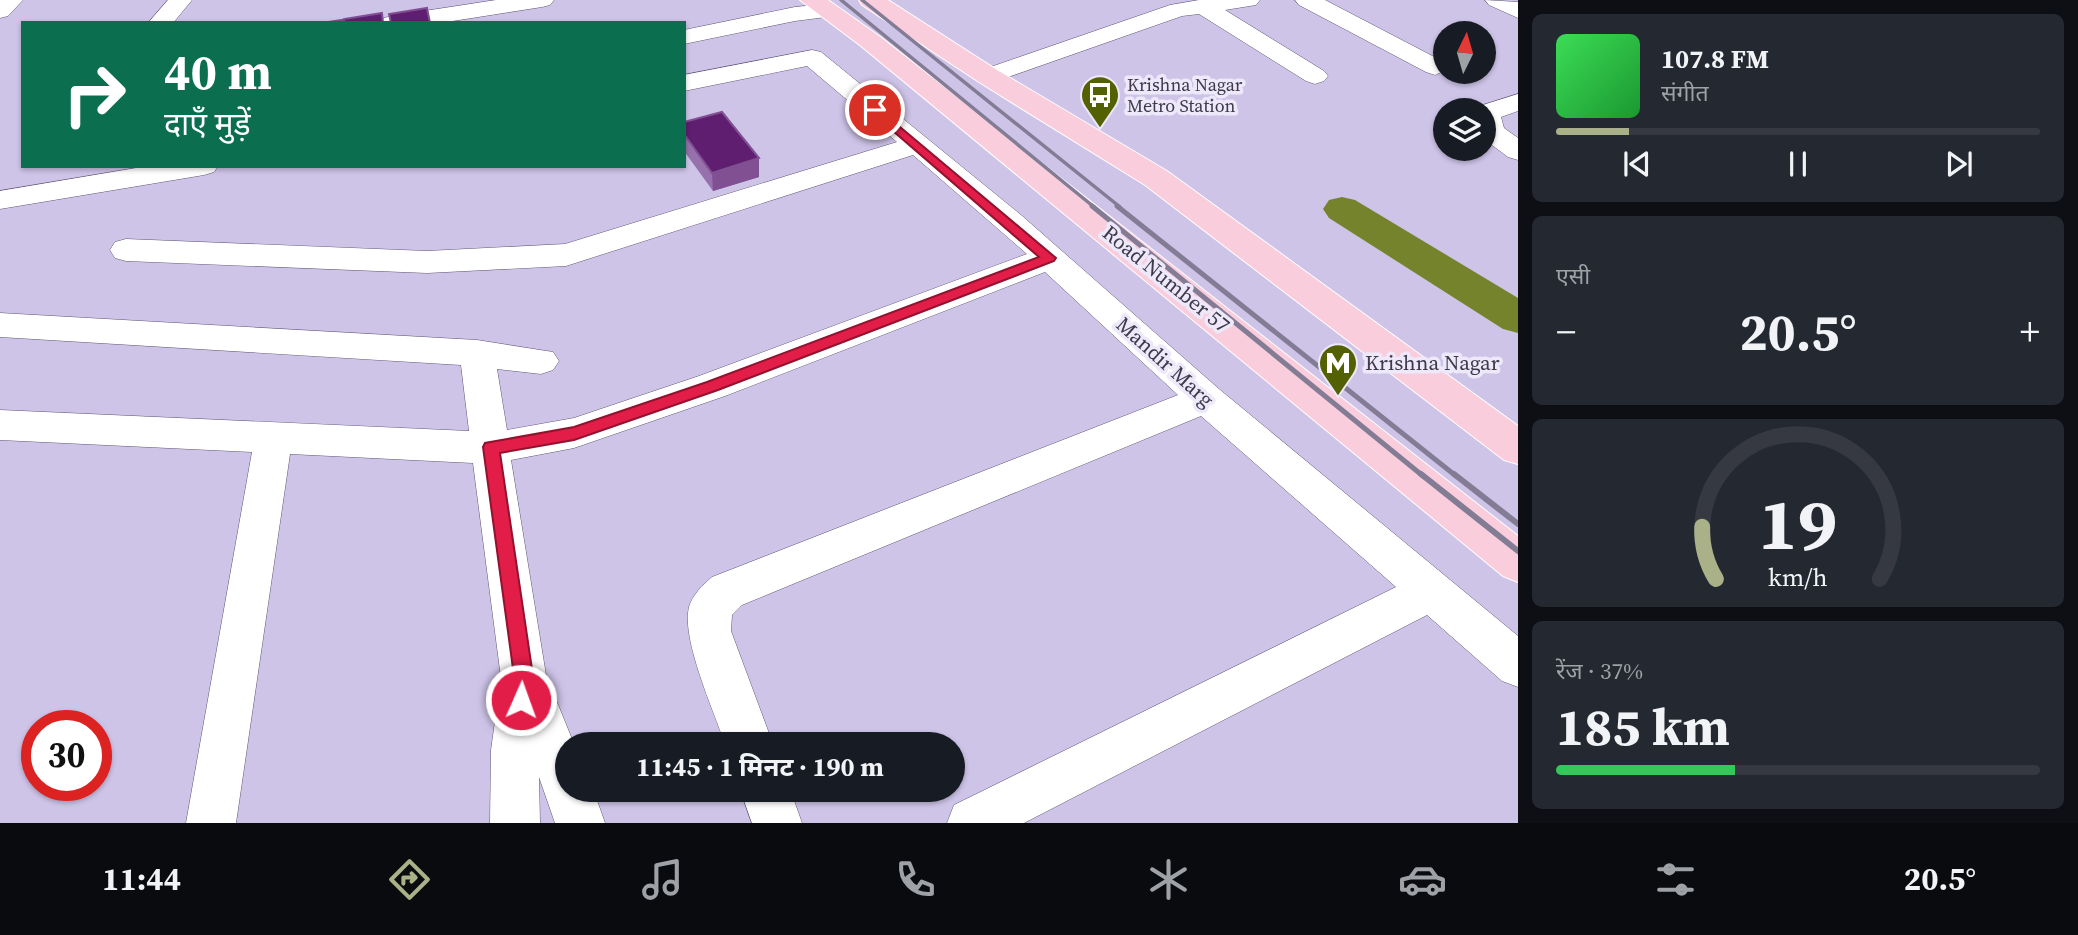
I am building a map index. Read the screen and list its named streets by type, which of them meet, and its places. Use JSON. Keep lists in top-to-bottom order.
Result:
{
  "streets": {
    "main road": ["Road Number 57"],
    "street": ["Mandir Marg"]
  },
  "places": {
    "bus stop": ["Krishna Nagar Metro Station"],
    "metro station": ["Krishna Nagar"]
  },
  "north": "top",
  "page": {
    "turn": ["40 m", "दाएँ मुड़ें"],
    "song": ["107.8 FM", "संगीत"],
    "tile": [
      "एसी",
      ["रेंज · 37%", "185 km"]
    ],
    "heat": ["−", "20.5°", "+"],
    "limit": "30",
    "trip": "11:45 · 1 मिनट · 190 m",
    "tabs": ["11:44", "20.5°"],
    "gauge": ["19", "km/h"]
  }
}
